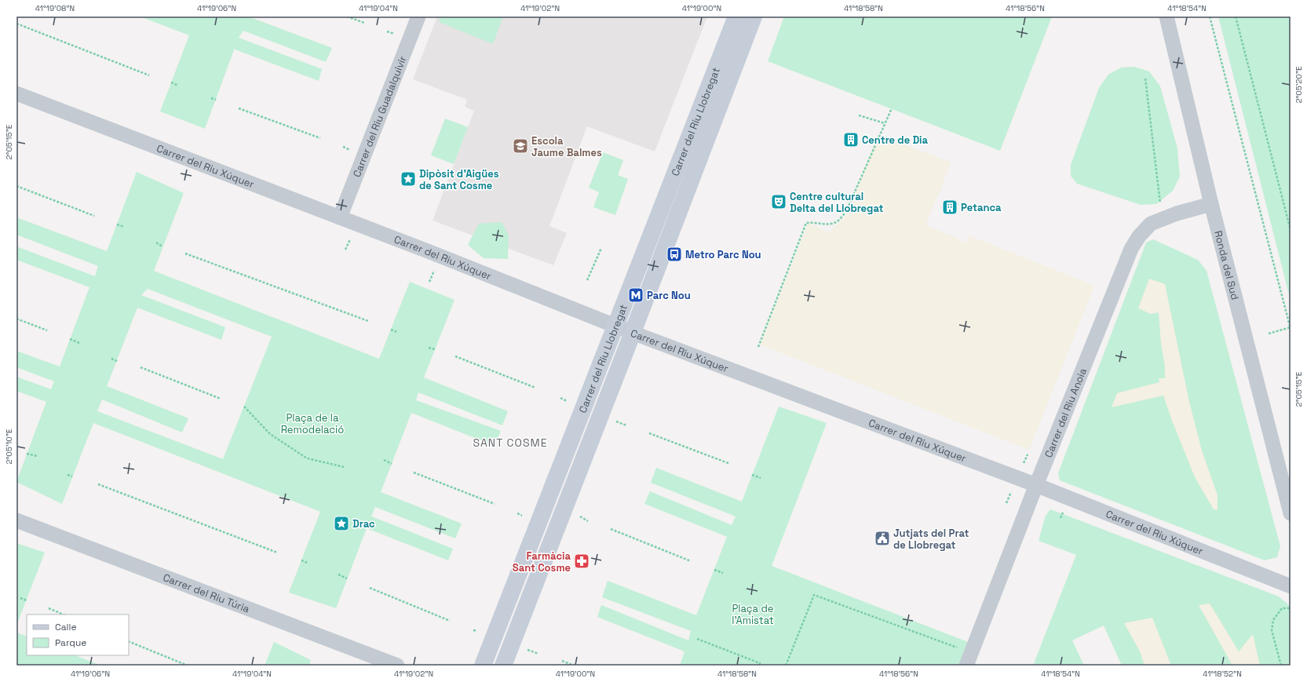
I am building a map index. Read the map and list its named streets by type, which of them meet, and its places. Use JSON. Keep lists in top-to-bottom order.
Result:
{
  "streets": {
    "street": [
      "Carrer del Riu Guadalquivir",
      "Carrer del Riu Llobregat",
      "Carrer del Riu Xúquer",
      "Ronda del Sud",
      "Carrer del Riu Anoia",
      "Carrer del Riu Túria"
    ]
  },
  "crossings": [
    ["Carrer del Riu Guadalquivir", "Carrer del Riu Xúquer"],
    ["Carrer del Riu Llobregat", "Carrer del Riu Xúquer"],
    ["Carrer del Riu Xúquer", "Carrer del Riu Anoia"],
    ["Ronda del Sud", "Carrer del Riu Anoia"]
  ],
  "districts": ["SANT COSME"],
  "parks": ["Plaça de la Remodelació", "Plaça de l'Amistat"],
  "places": {
    "building": ["Centre de Dia", "Petanca"],
    "school or university": ["Escola Jaume Balmes"],
    "place": ["Dipòsit d'Aigües de Sant Cosme", "Drac"],
    "theatre": ["Centre cultural Delta del Llobregat"],
    "bus stop": ["Metro Parc Nou"],
    "metro station": ["Parc Nou"],
    "public building": ["Jutjats del Prat de Llobregat"],
    "pharmacy": ["Farmàcia Sant Cosme"]
  },
  "legend": ["Calle", "Parque"],
  "coordinates": [
    "41°19'08\"N",
    "41°19'06\"N",
    "41°19'04\"N",
    "41°19'02\"N",
    "41°19'00\"N",
    "41°18'58\"N",
    "41°18'56\"N",
    "41°18'54\"N",
    "2°05'20\"E",
    "2°05'15\"E",
    "2°05'10\"E",
    "41°18'52\"N"
  ]
}
